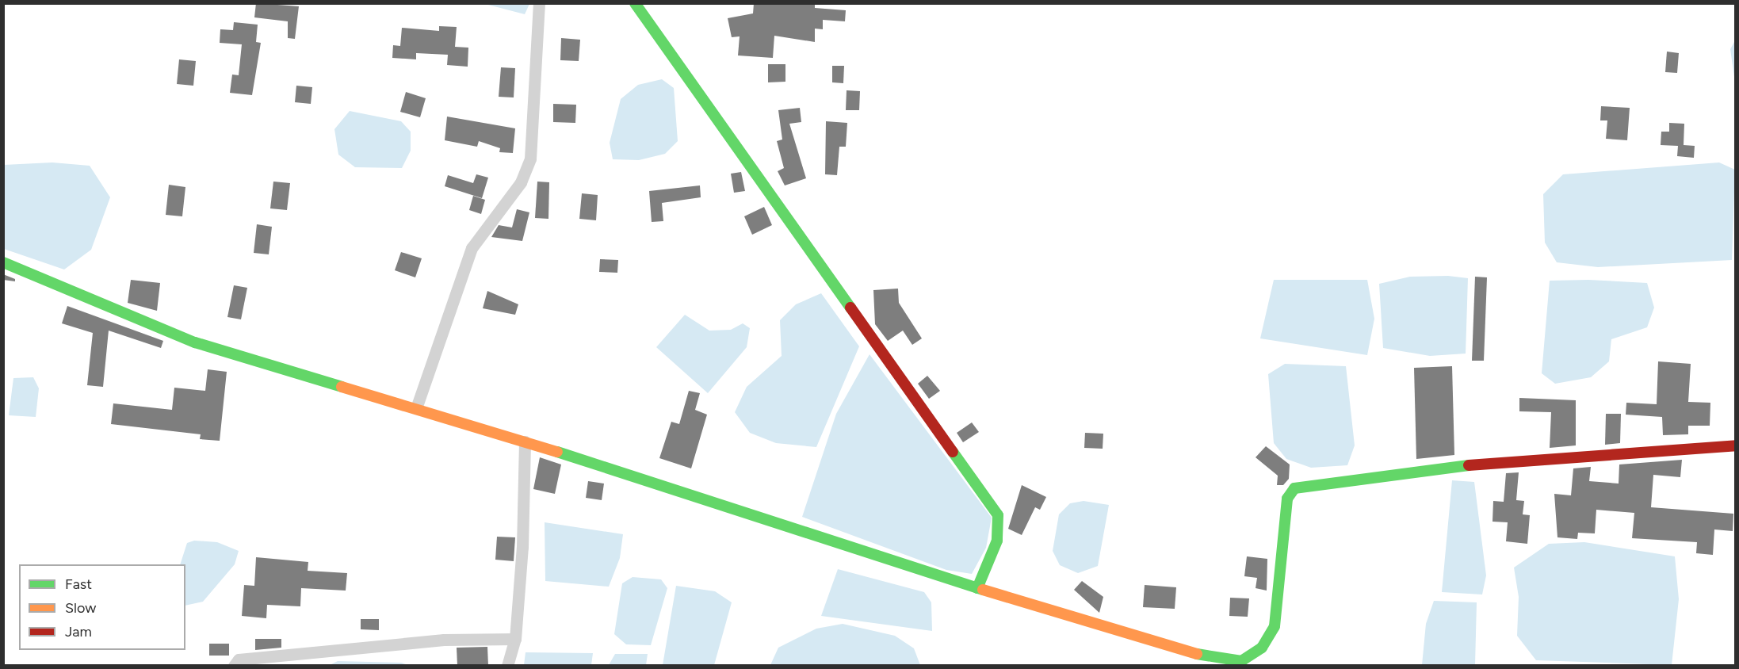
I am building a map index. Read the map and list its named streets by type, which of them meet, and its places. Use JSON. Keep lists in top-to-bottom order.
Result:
{
  "legend": ["Fast", "Slow", "Jam"]
}
